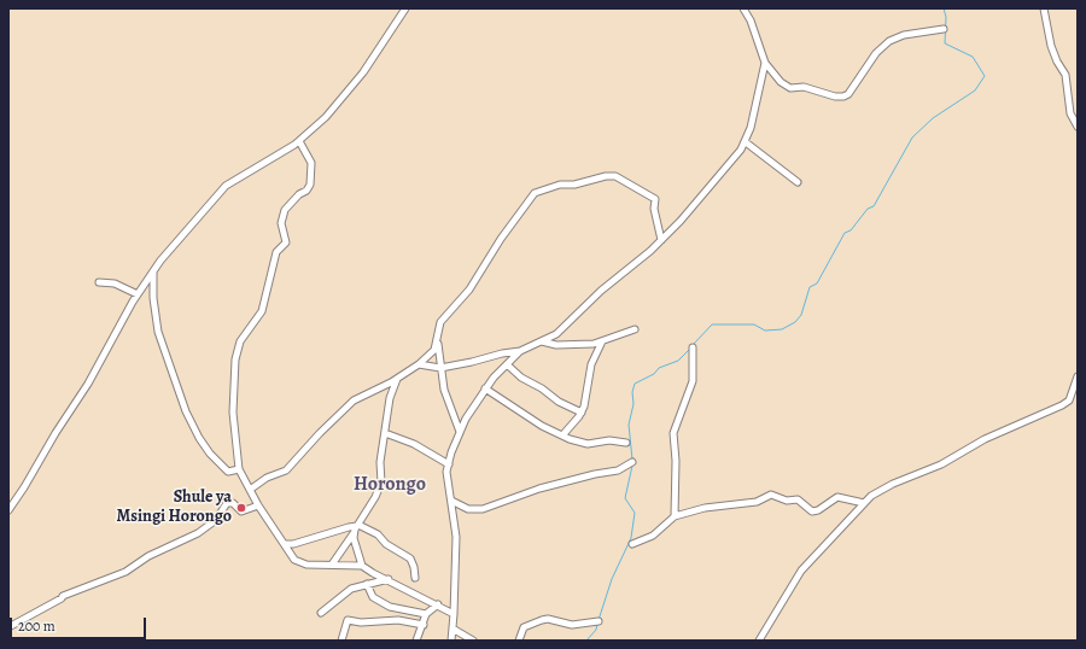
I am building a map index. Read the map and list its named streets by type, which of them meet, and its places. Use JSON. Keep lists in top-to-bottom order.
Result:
{
  "districts": ["Horongo"],
  "places": ["Shule ya Msingi Horongo"],
  "scale_bar": "200 m"
}
